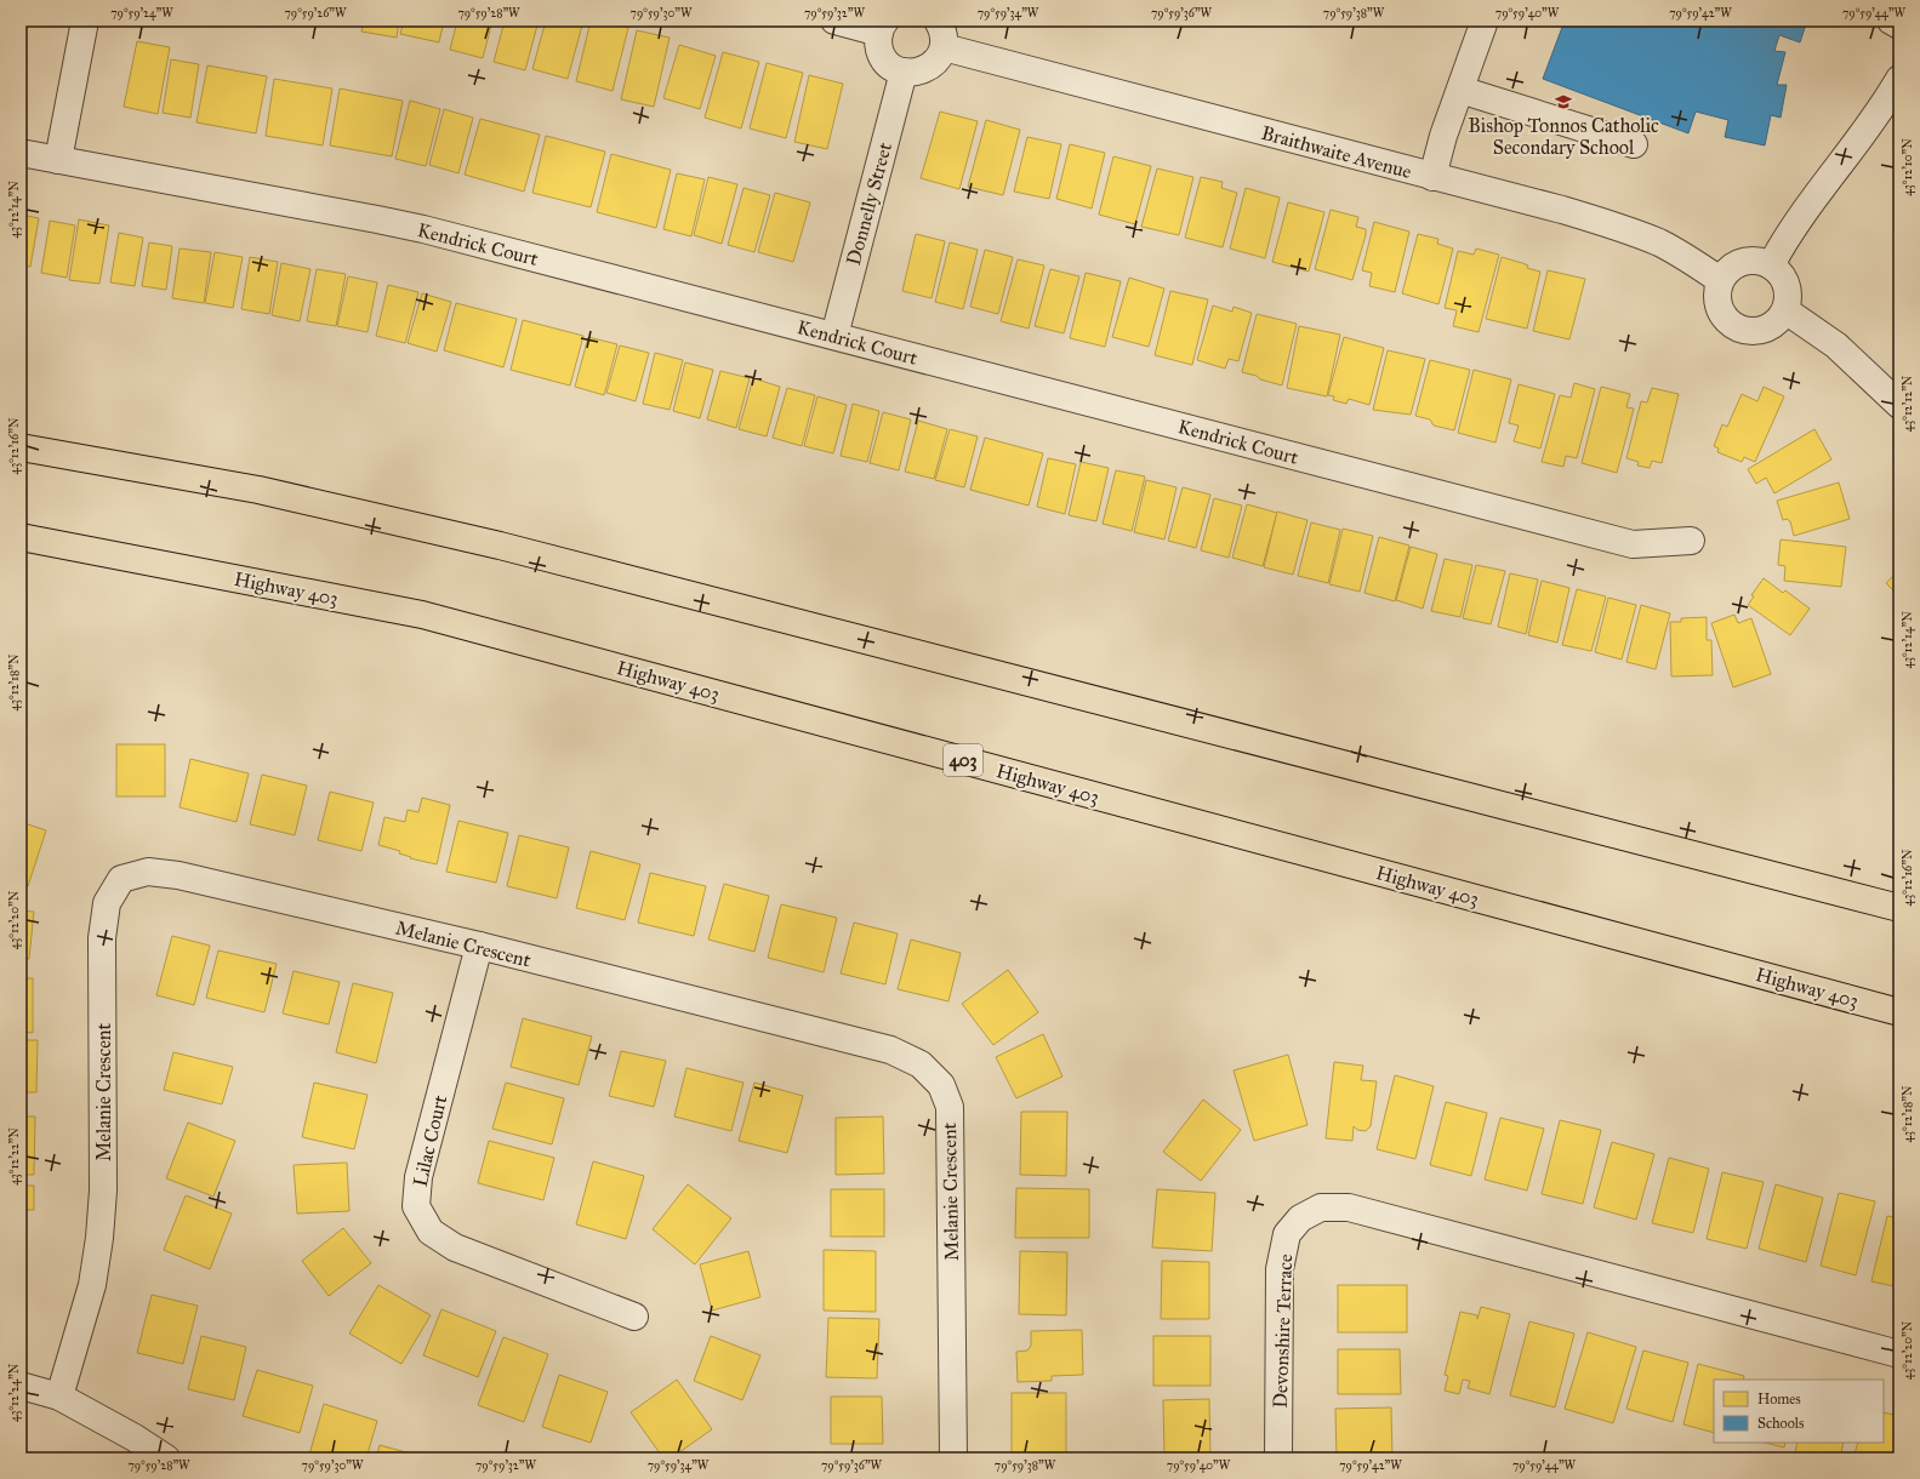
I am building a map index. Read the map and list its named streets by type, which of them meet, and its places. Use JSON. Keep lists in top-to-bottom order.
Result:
{
  "streets": {
    "highway": ["Highway 403", "403"],
    "street": [
      "Braithwaite Avenue",
      "Donnelly Street",
      "Kendrick Court",
      "Melanie Crescent",
      "Lilac Court",
      "Devonshire Terrace"
    ]
  },
  "crossings": [
    ["Donnelly Street", "Kendrick Court"],
    ["Melanie Crescent", "Lilac Court"]
  ],
  "places": {
    "school or university": ["Bishop Tonnos Catholic Secondary School"]
  },
  "legend": ["Homes", "Schools"],
  "coordinates": [
    "79°59'24\"W",
    "79°59'26\"W",
    "79°59'28\"W",
    "79°59'30\"W",
    "79°59'32\"W",
    "79°59'34\"W",
    "79°59'36\"W",
    "79°59'38\"W",
    "79°59'40\"W",
    "79°59'42\"W",
    "79°59'44\"W",
    "43°12'10\"N",
    "43°12'14\"N",
    "43°12'12\"N",
    "43°12'16\"N",
    "43°12'18\"N",
    "43°12'20\"N",
    "43°12'22\"N",
    "43°12'24\"N"
  ]
}
